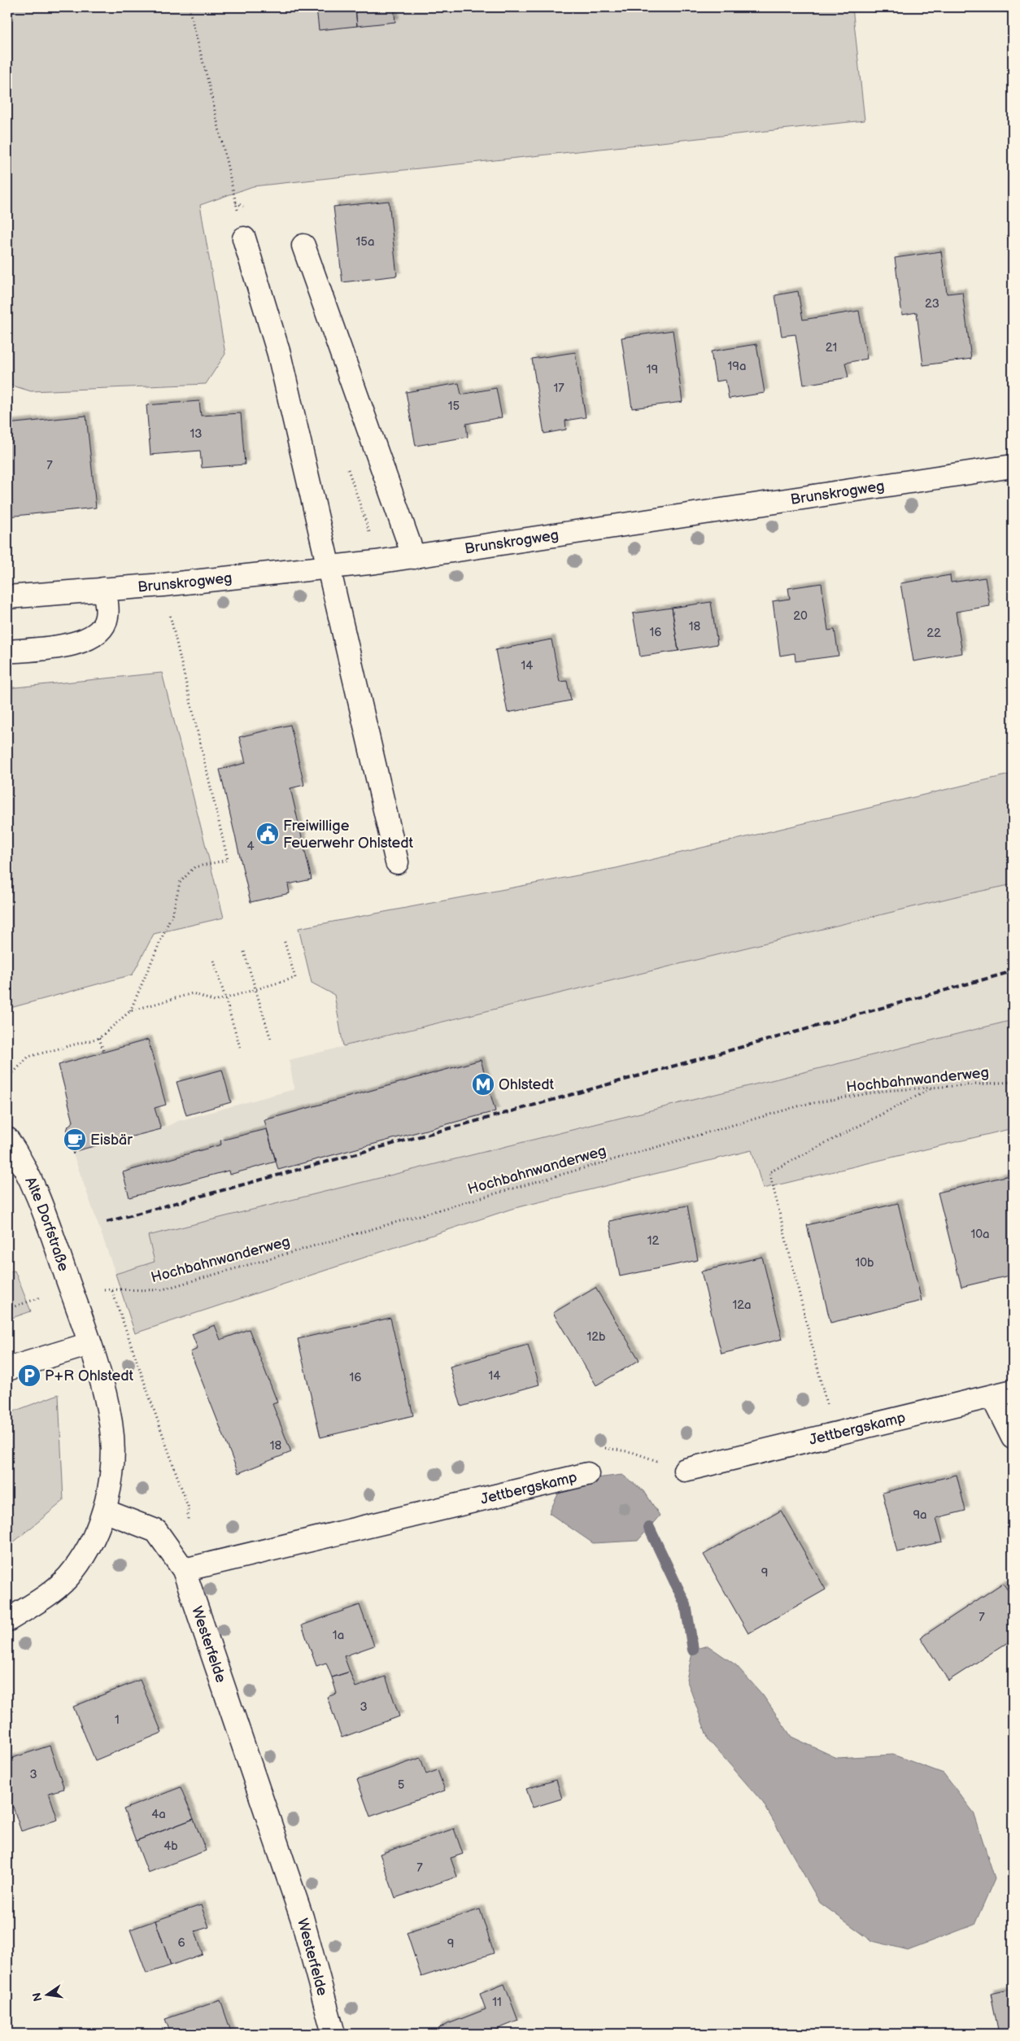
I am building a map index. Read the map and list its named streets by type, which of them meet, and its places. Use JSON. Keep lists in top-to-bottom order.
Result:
{
  "streets": {
    "street": [
      "Brunskrogweg",
      "Alte Dorfstraße",
      "Jettbergskamp",
      "Westerfelde"
    ],
    "path": ["Hochbahnwanderweg"]
  },
  "crossings": [
    ["Hochbahnwanderweg", "Alte Dorfstraße"],
    ["Jettbergskamp", "Westerfelde"]
  ],
  "places": {
    "public building": ["Freiwillige Feuerwehr Ohlstedt"],
    "metro station": ["Ohlstedt"],
    "cafe": ["Eisbär"],
    "parking": ["P+R Ohlstedt"]
  },
  "house_numbers": [
    "15a",
    "23",
    "21",
    "19a",
    "19",
    "17",
    "15",
    "13",
    "7",
    "20",
    "18",
    "16",
    "22",
    "14",
    "4",
    "10a",
    "12",
    "10b",
    "12a",
    "12b",
    "14",
    "16",
    "18",
    "9a",
    "9",
    "7",
    "1a",
    "3",
    "1",
    "3",
    "5",
    "4a",
    "4b",
    "7",
    "6",
    "9",
    "11"
  ],
  "north": "left"
}
